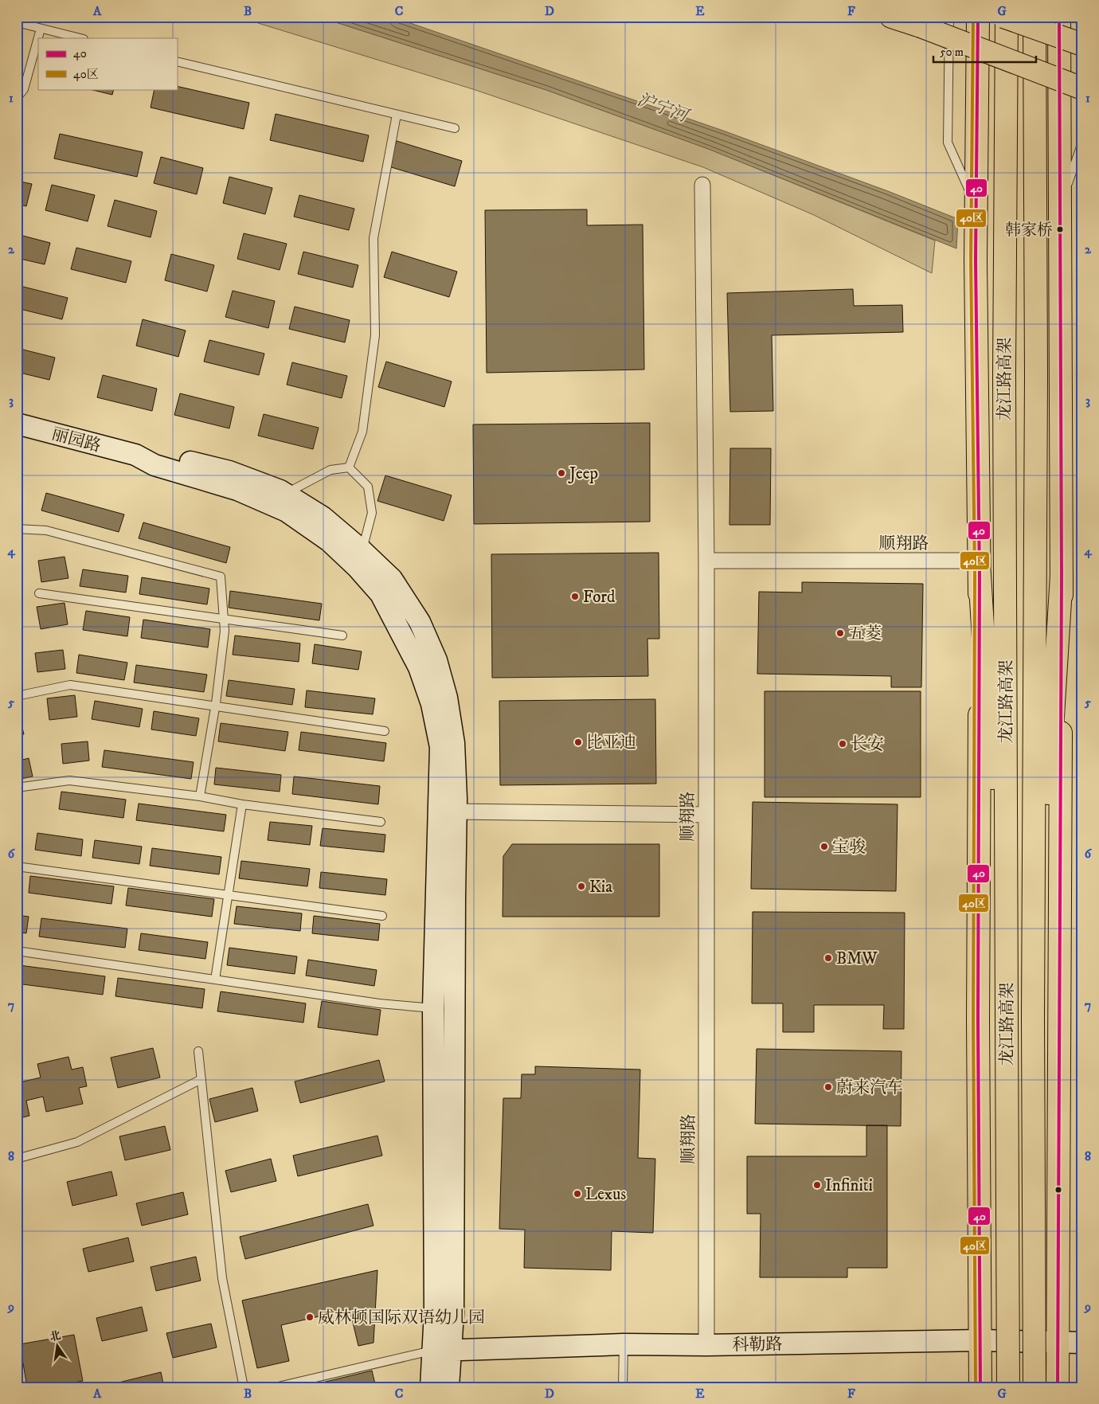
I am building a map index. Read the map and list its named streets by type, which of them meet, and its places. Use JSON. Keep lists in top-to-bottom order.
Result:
{
  "streets": {
    "main road": ["龙江路高架"],
    "street": ["丽园路", "顺翔路", "科勒路"]
  },
  "crossings": [
    ["顺翔路", "科勒路"]
  ],
  "water": ["沪宁河"],
  "places": [
    "韩家桥",
    "Jeep",
    "Ford",
    "五菱",
    "比亚迪",
    "长安",
    "宝骏",
    "Kia",
    "BMW",
    "蔚来汽车",
    "Infiniti",
    "Lexus",
    "威林顿国际双语幼儿园"
  ],
  "lines": ["transit line 40", "transit line 40区"],
  "legend": ["40", "40区"],
  "scale_bar": "50 m",
  "north": "top",
  "grid": {
    "columns": [
      "A",
      "B",
      "C",
      "D",
      "E",
      "F",
      "G"
    ],
    "rows": [
      "1",
      "2",
      "3",
      "4",
      "5",
      "6",
      "7",
      "8",
      "9"
    ]
  }
}
